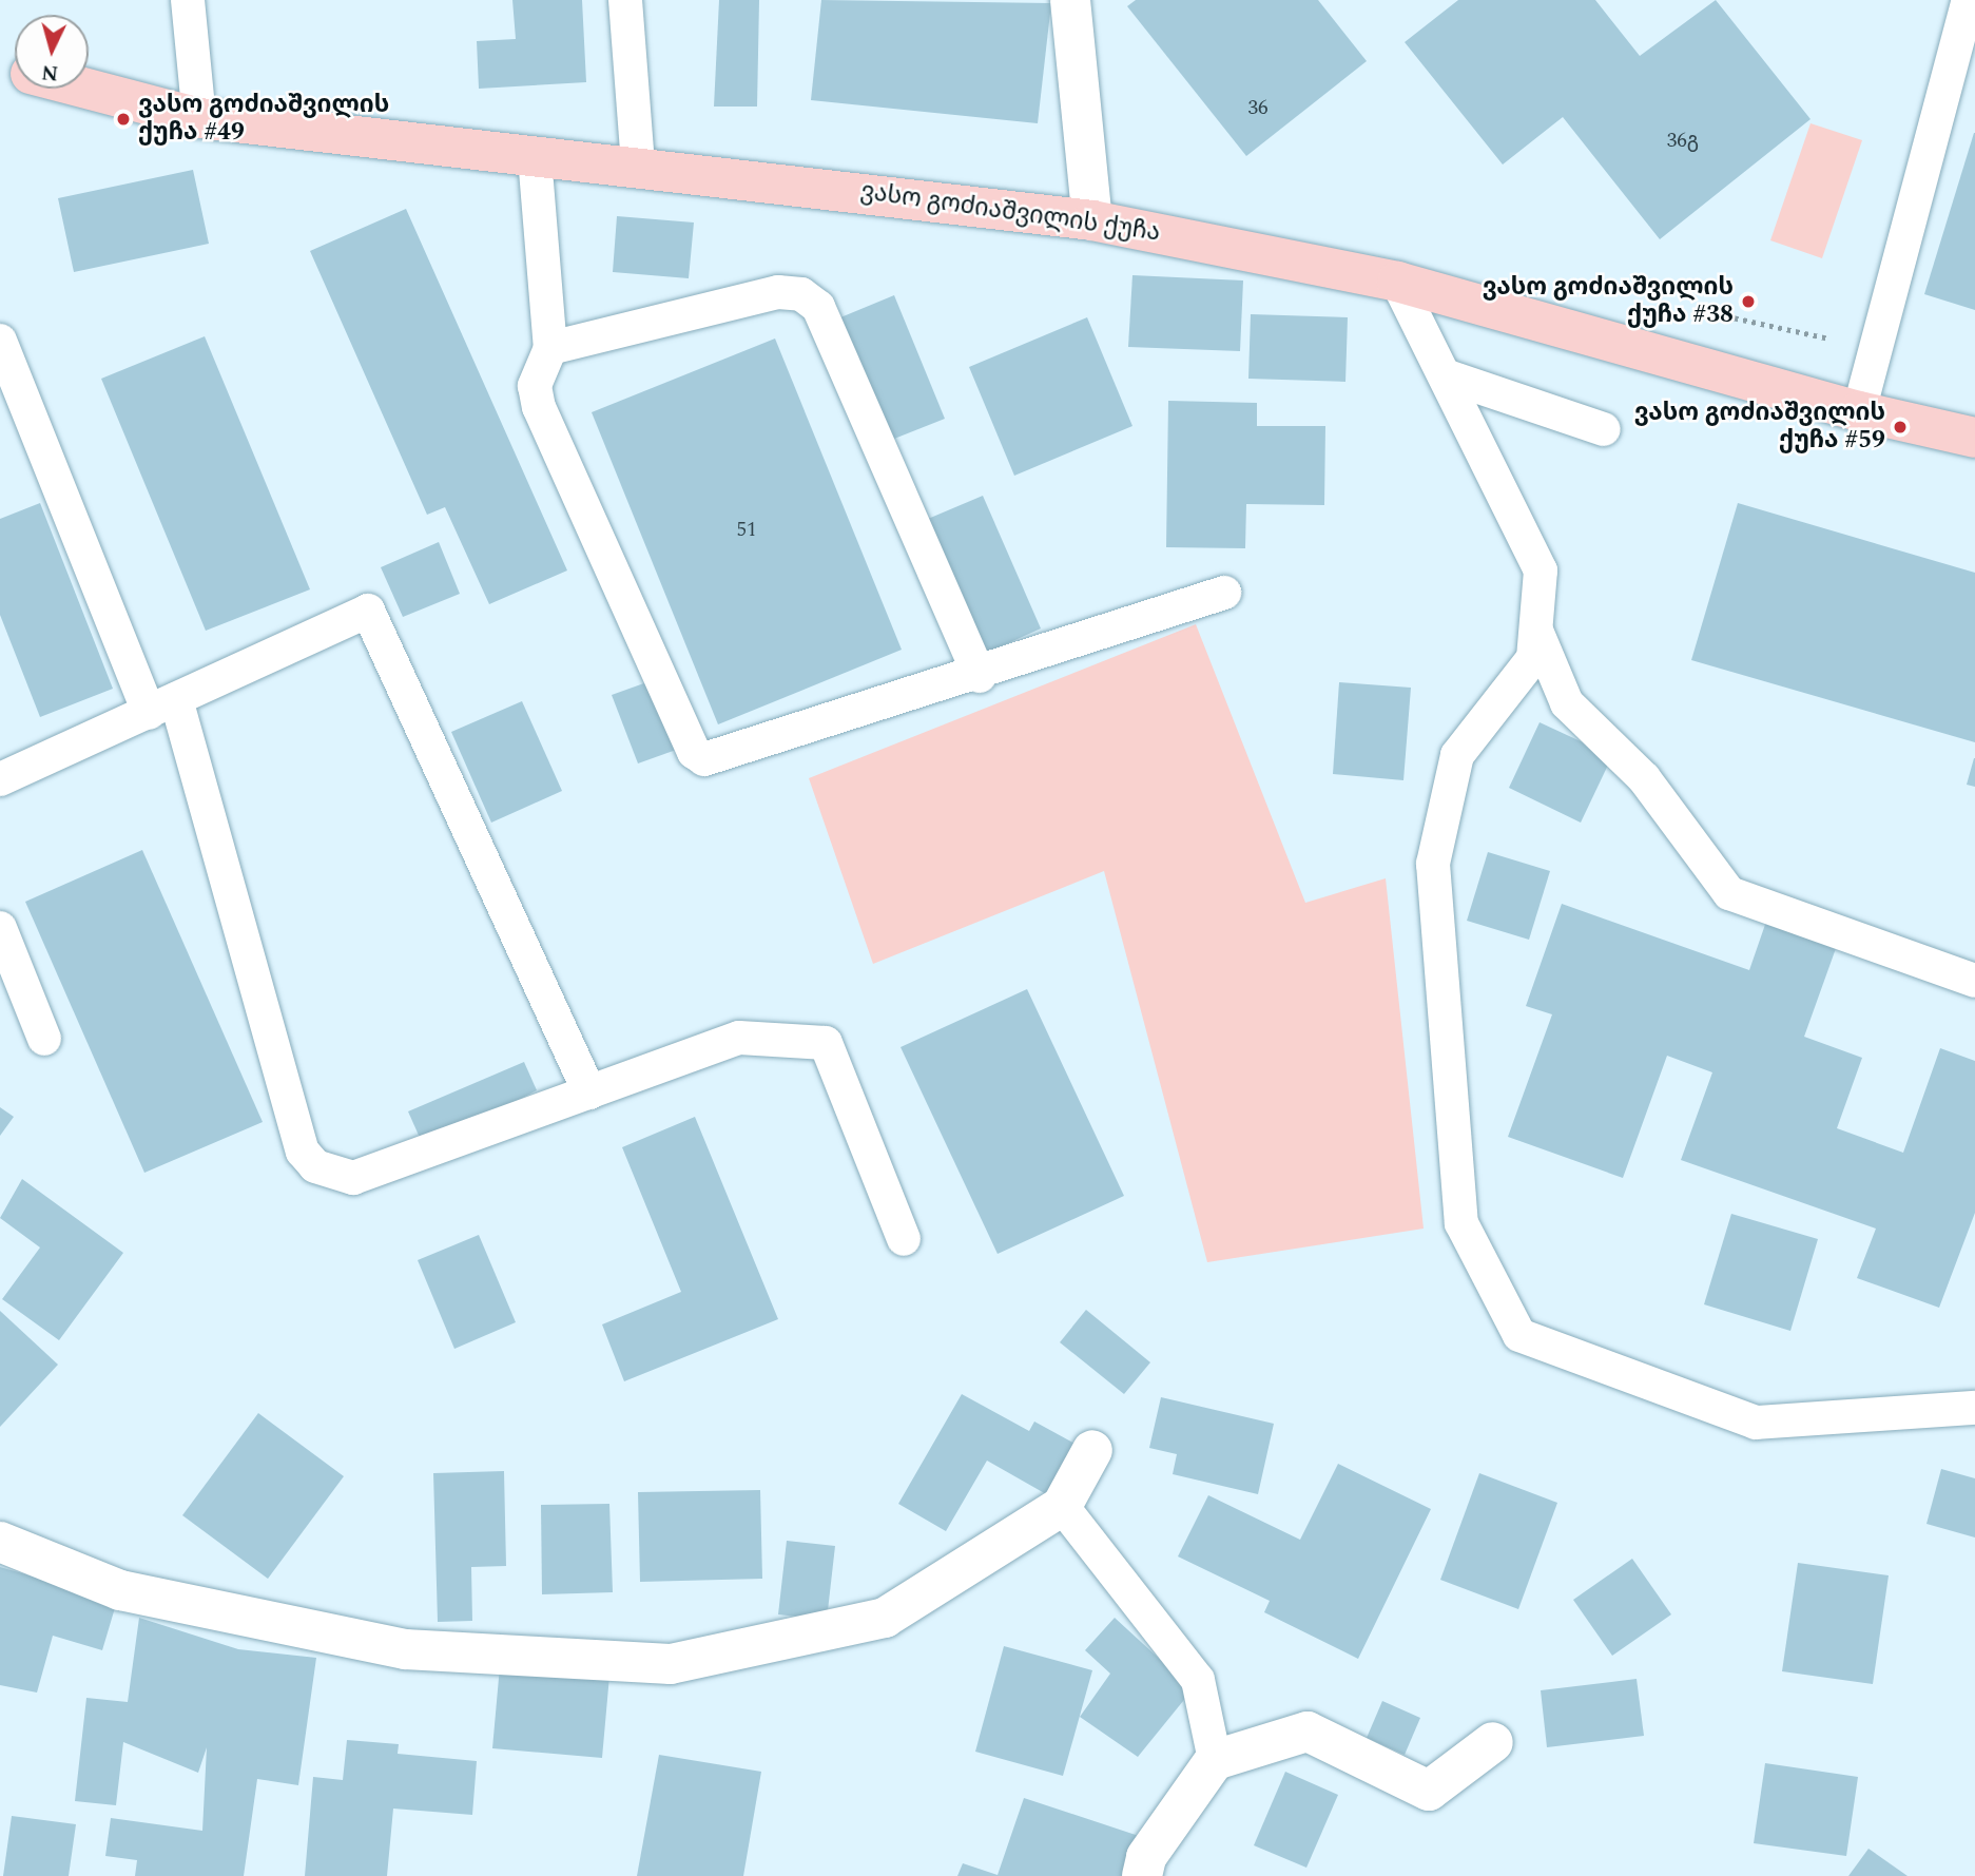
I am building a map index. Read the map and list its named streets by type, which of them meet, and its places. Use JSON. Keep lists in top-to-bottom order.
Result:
{
  "streets": {
    "main road": ["ვასო გოძიაშვილის ქუჩა"]
  },
  "places": ["ვასო გოძიაშვილის ქუჩა #49", "ვასო გოძიაშვილის ქუჩა #38", "ვასო გოძიაშვილის ქუჩა #59"],
  "house_numbers": ["36", "36გ", "51"],
  "north": "bottom"
}
